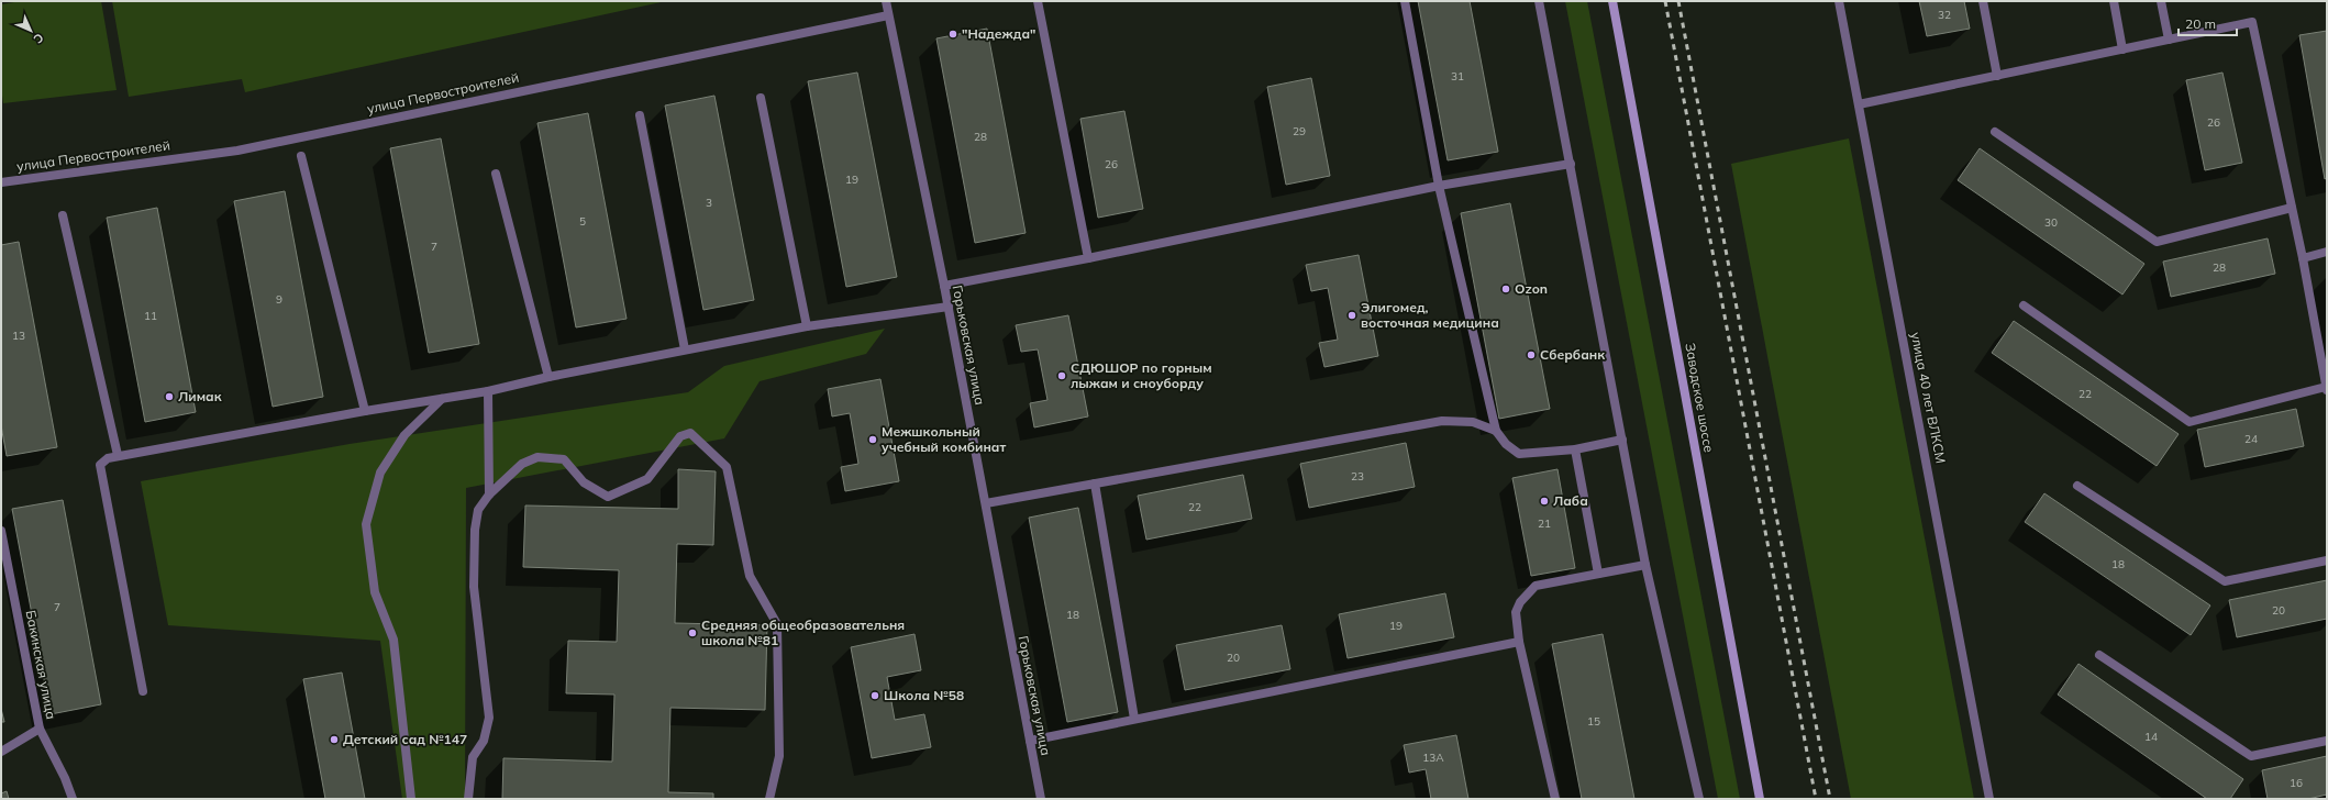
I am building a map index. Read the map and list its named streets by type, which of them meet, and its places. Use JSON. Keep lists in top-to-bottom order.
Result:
{
  "streets": {
    "main road": ["Заводское шоссе"],
    "street": [
      "улица Первостроителей",
      "Горьковская улица",
      "улица 40 лет ВЛКСМ",
      "Бакинская улица"
    ]
  },
  "crossings": [
    ["улица Первостроителей", "Горьковская улица"]
  ],
  "places": [
    "\"Надежда\"",
    "Ozon",
    "Элигомед, восточная медицина",
    "Сбербанк",
    "СДЮШОР по горным лыжам и сноуборду",
    "Лимак",
    "Межшкольный учебный комбинат",
    "Лаба",
    "Средняя общеобразовательня школа №81",
    "Школа №58",
    "Детский сад №147"
  ],
  "house_numbers": [
    "32",
    "31",
    "26",
    "29",
    "28",
    "26",
    "19",
    "3",
    "5",
    "30",
    "7",
    "28",
    "9",
    "11",
    "13",
    "22",
    "24",
    "23",
    "22",
    "21",
    "18",
    "7",
    "20",
    "18",
    "19",
    "20",
    "15",
    "14",
    "13А",
    "16"
  ],
  "scale_bar": "20 m",
  "north": "bottom right"
}
